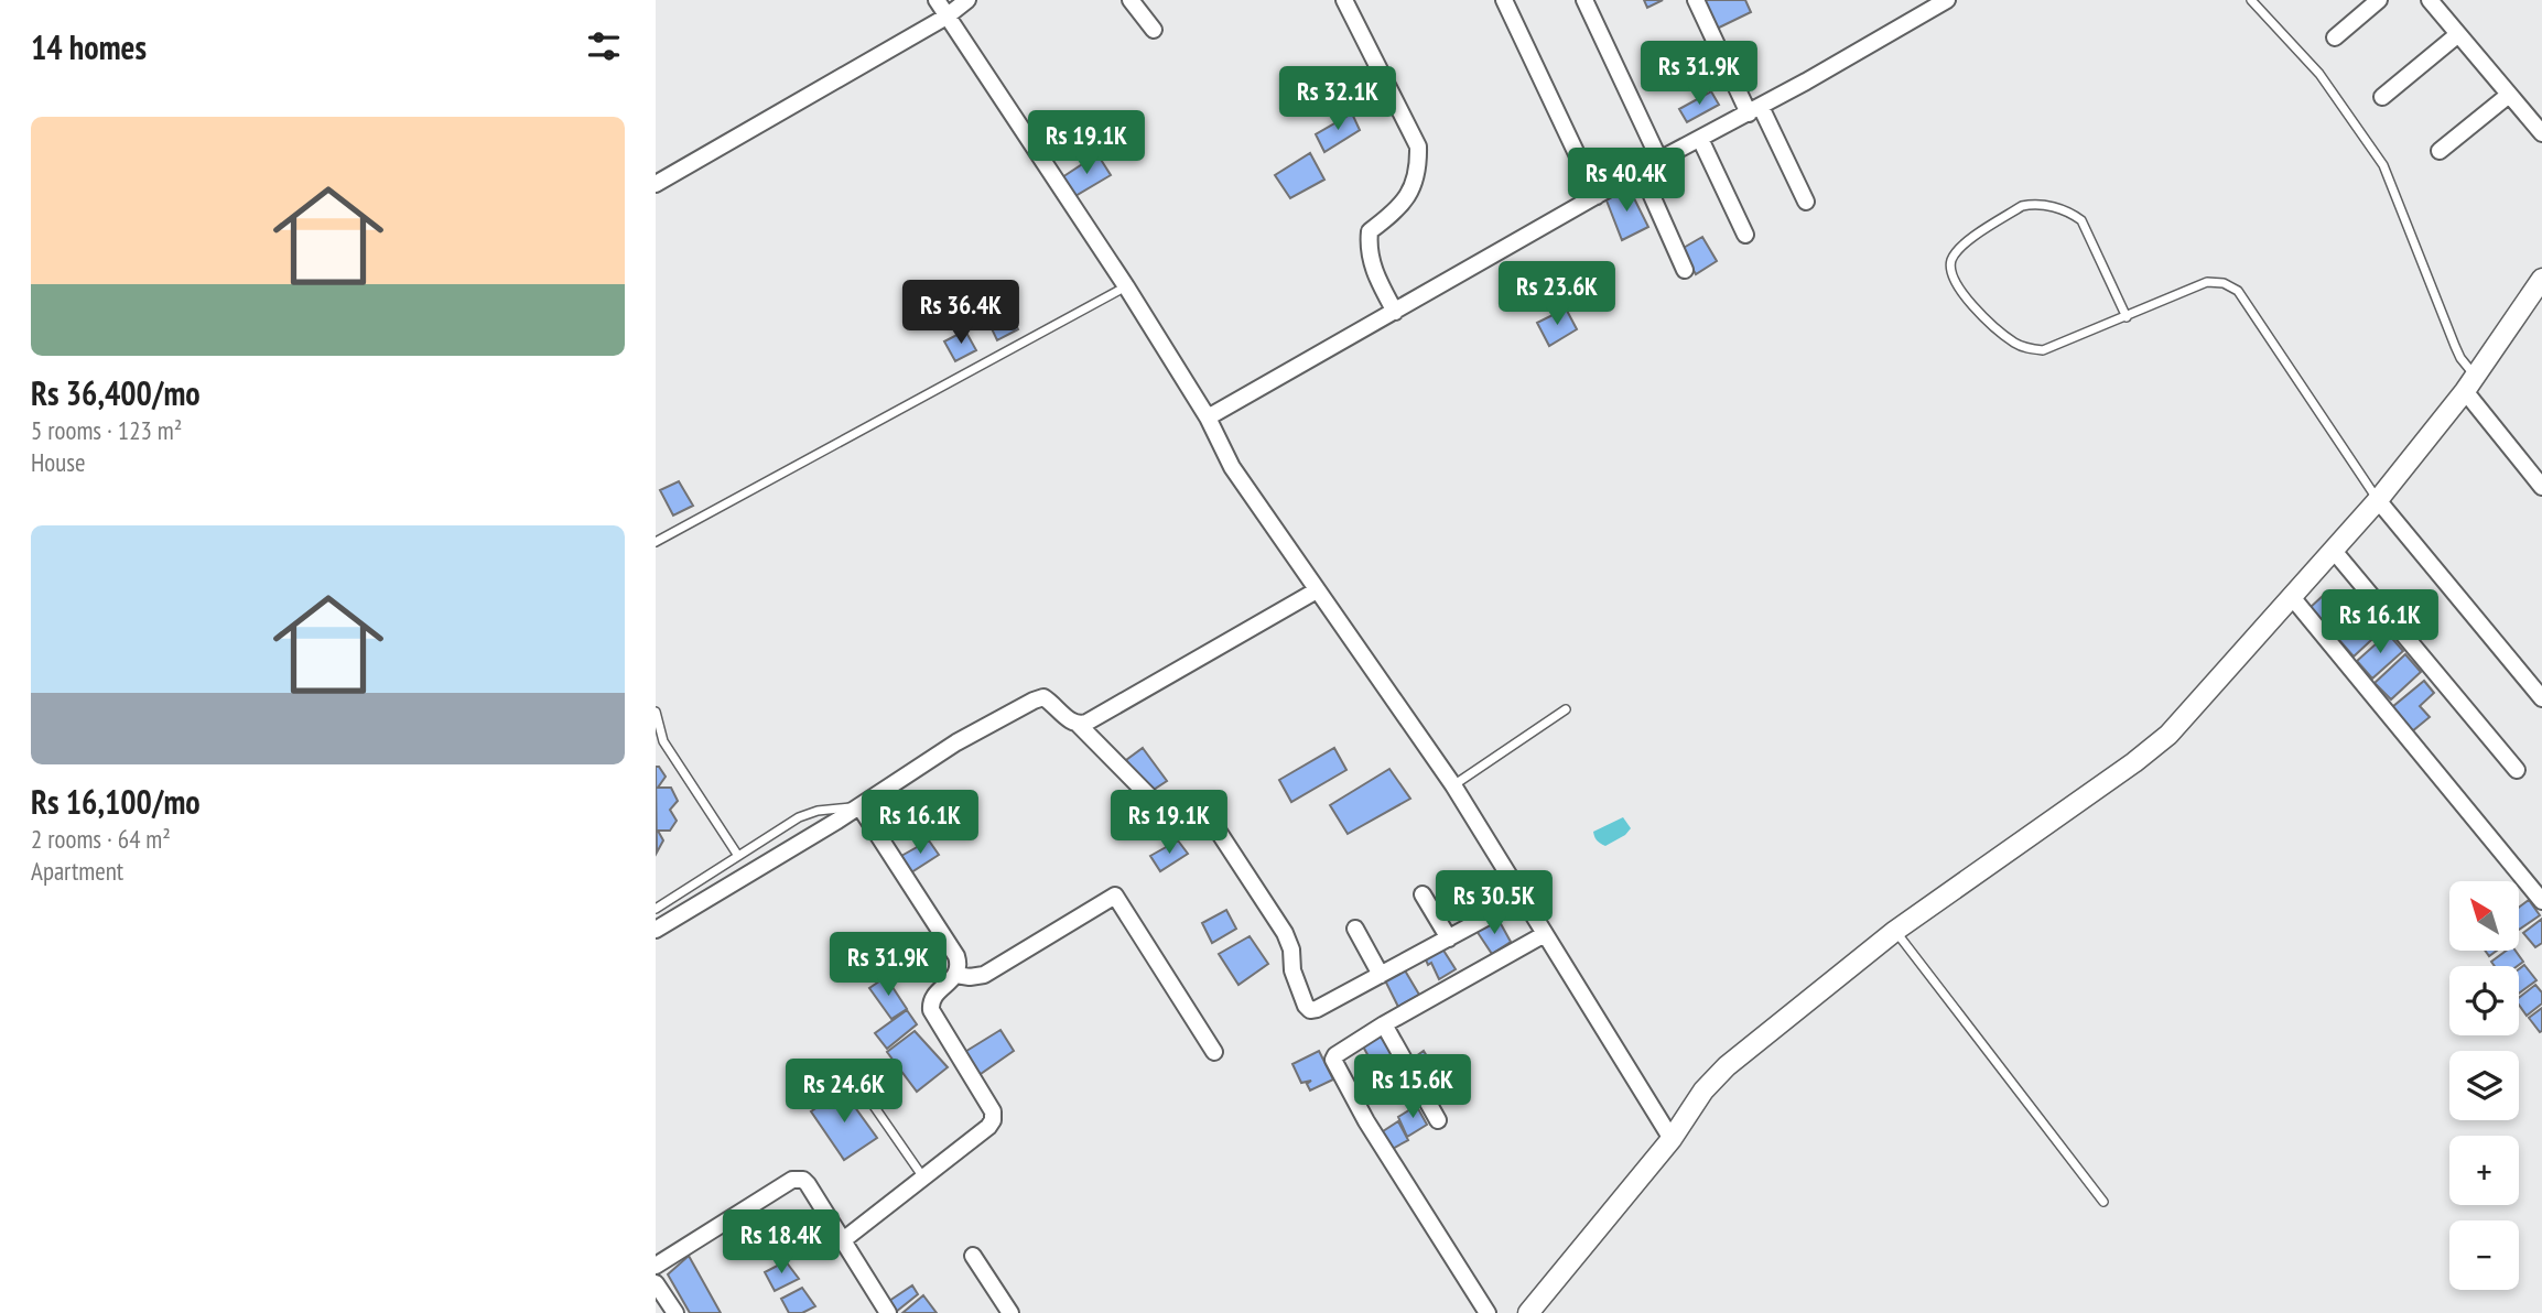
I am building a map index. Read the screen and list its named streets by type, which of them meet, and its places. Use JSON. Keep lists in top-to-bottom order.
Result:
{
  "north": "top left",
  "page": {
    "heading": "14 homes",
    "price": [
      "Rs 31.9K",
      "Rs 32.1K",
      "Rs 19.1K",
      "Rs 40.4K",
      "Rs 23.6K",
      "Rs 36.4K",
      "Rs 16.1K",
      "Rs 16.1K",
      "Rs 19.1K",
      "Rs 30.5K",
      "Rs 31.9K",
      "Rs 15.6K",
      "Rs 24.6K",
      "Rs 18.4K"
    ],
    "list": [
      {
        "name": "Rs 36,400/mo",
        "note": "5 rooms · 123 m² · House"
      },
      {
        "name": "Rs 16,100/mo",
        "note": "2 rooms · 64 m² · Apartment"
      }
    ],
    "map_buttons": ["+", "−"]
  }
}
